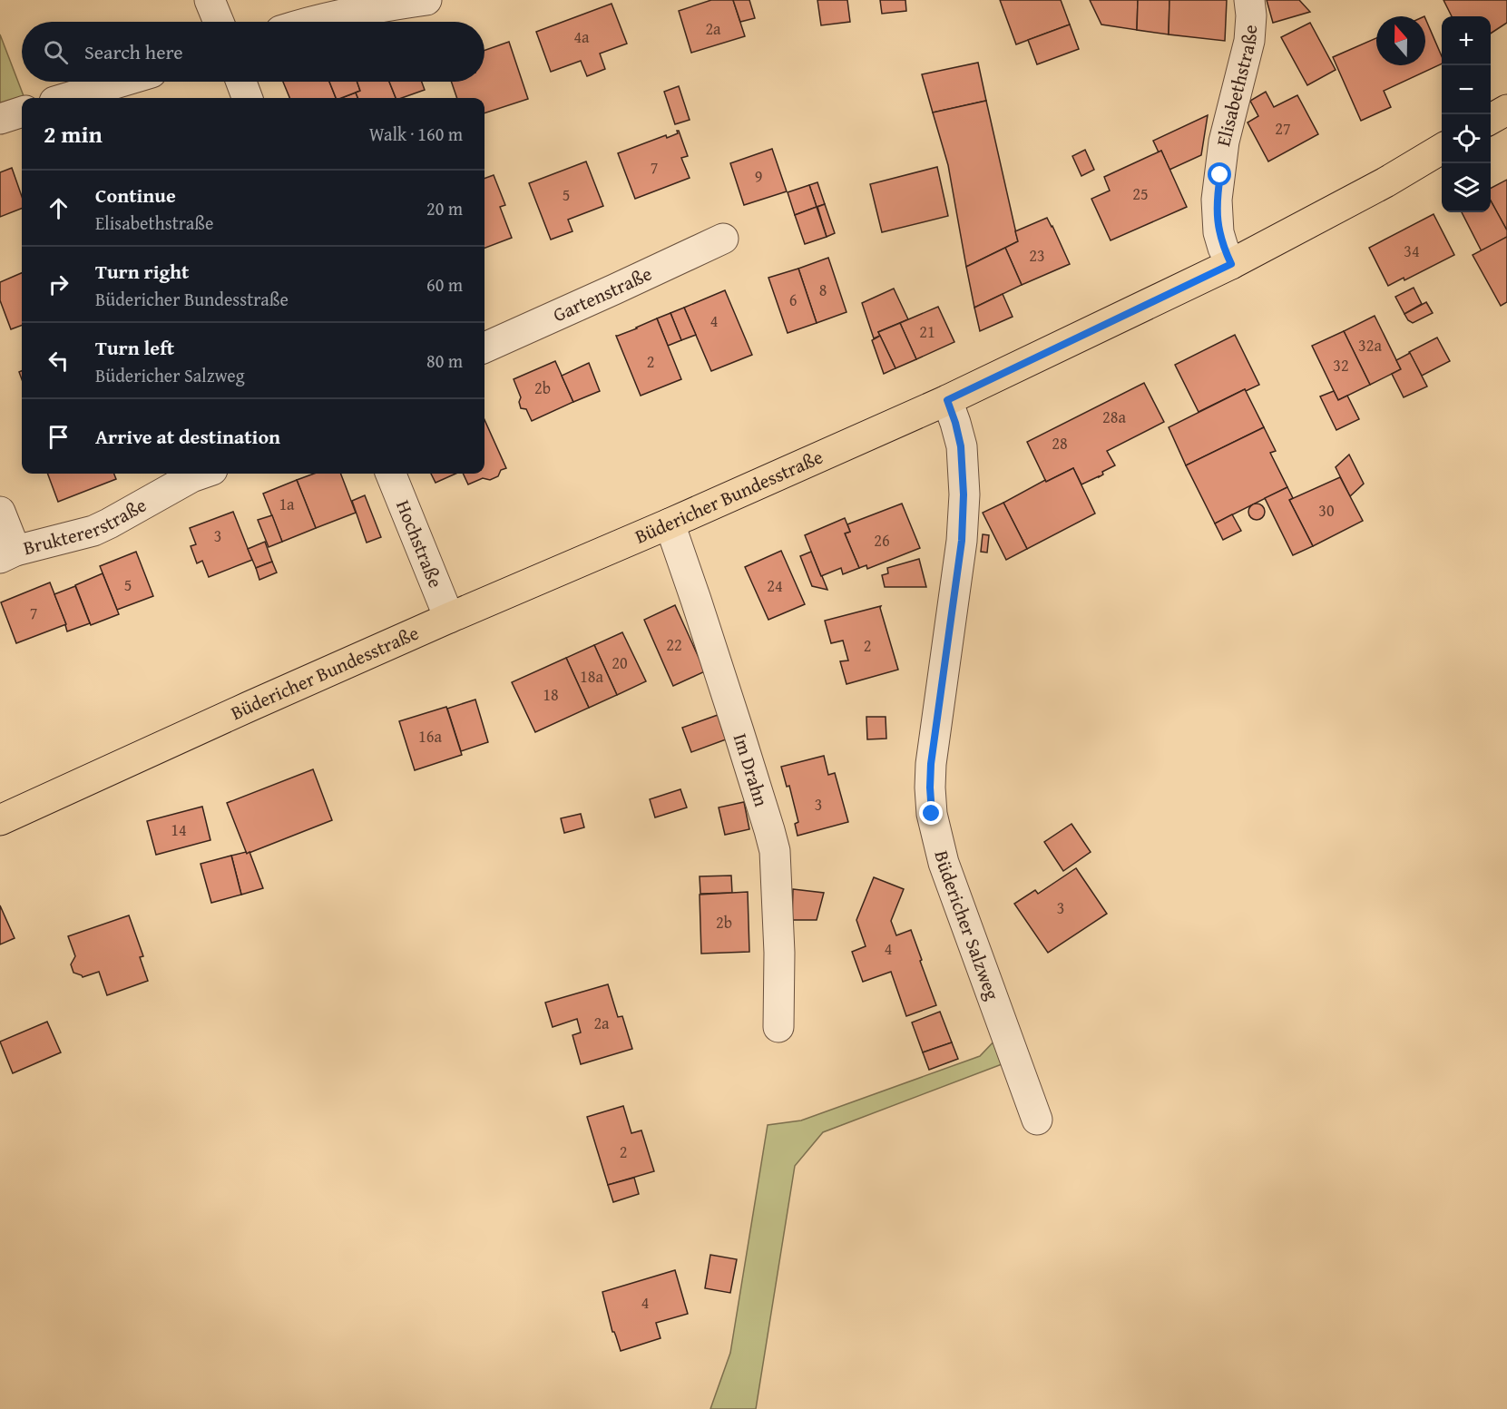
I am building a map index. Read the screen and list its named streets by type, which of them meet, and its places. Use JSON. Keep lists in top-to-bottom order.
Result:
{
  "streets": {
    "main road": ["Büdericher Bundesstraße"],
    "street": [
      "Elisabethstraße",
      "Gartenstraße",
      "Bruktererstraße",
      "Hochstraße",
      "Im Drahn",
      "Büdericher Salzweg"
    ]
  },
  "crossings": [
    ["Elisabethstraße", "Büdericher Bundesstraße"],
    ["Büdericher Bundesstraße", "Hochstraße"],
    ["Büdericher Bundesstraße", "Im Drahn"],
    ["Büdericher Bundesstraße", "Büdericher Salzweg"]
  ],
  "house_numbers": [
    "2a",
    "4a",
    "27",
    "7",
    "9",
    "25",
    "5",
    "34",
    "23",
    "8",
    "6",
    "4",
    "21",
    "32a",
    "2",
    "32",
    "2b",
    "28a",
    "28",
    "1a",
    "30",
    "3",
    "26",
    "5",
    "24",
    "7",
    "22",
    "2",
    "20",
    "18a",
    "18",
    "16a",
    "3",
    "14",
    "3",
    "2b",
    "4",
    "2a",
    "2",
    "4"
  ],
  "north": "top",
  "page": {
    "map_buttons": ["+", "−"],
    "search": "Search here",
    "heading": ["2 min", "Walk · 160 m"],
    "list": [
      ["Continue", "Elisabethstraße", "20 m"],
      ["Turn right", "Büdericher Bundesstraße", "60 m"],
      ["Turn left", "Büdericher Salzweg", "80 m"],
      "Arrive at destination"
    ]
  }
}
